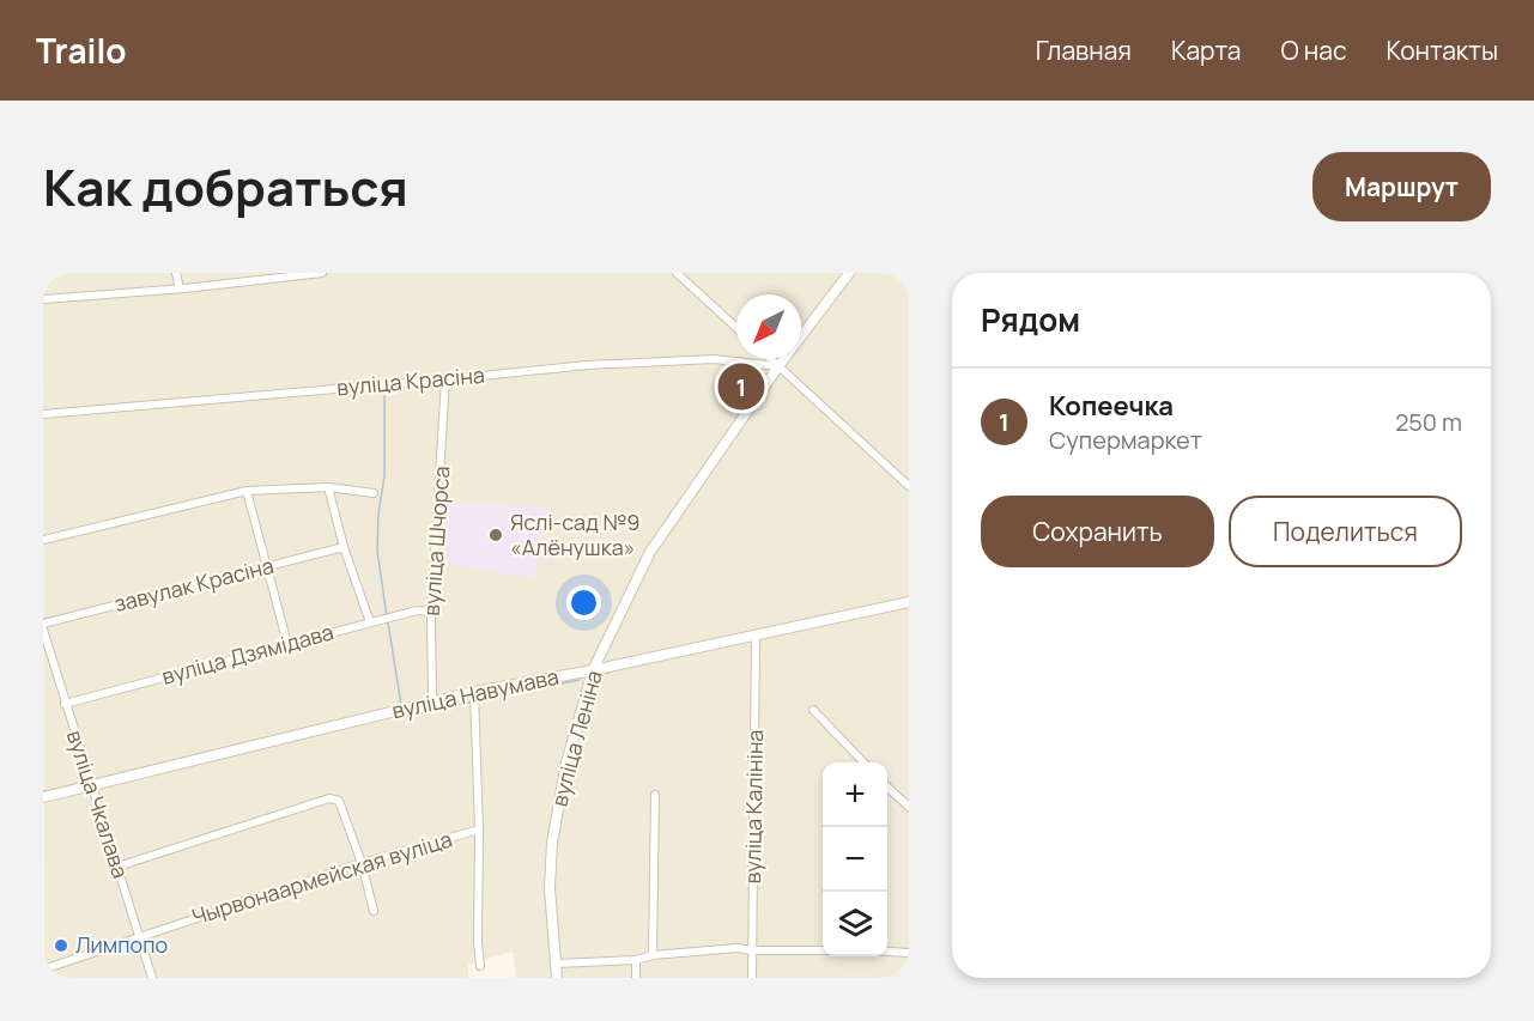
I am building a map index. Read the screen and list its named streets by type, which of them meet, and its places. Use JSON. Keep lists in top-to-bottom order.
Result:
{
  "streets": {
    "street": [
      "вуліца Красіна",
      "вуліца Шчорса",
      "завулак Красіна",
      "вуліца Дзямідава",
      "вуліца Навумава",
      "вуліца Леніна",
      "вуліца Чкалава",
      "вуліца Калініна",
      "Чырвонаармейская вуліца"
    ]
  },
  "crossings": [
    ["вуліца Красіна", "вуліца Шчорса"],
    ["вуліца Красіна", "вуліца Леніна"],
    ["вуліца Шчорса", "вуліца Дзямідава"],
    ["вуліца Шчорса", "вуліца Навумава"],
    ["вуліца Дзямідава", "вуліца Чкалава"],
    ["вуліца Навумава", "вуліца Леніна"],
    ["вуліца Навумава", "вуліца Чкалава"],
    ["вуліца Навумава", "вуліца Калініна"],
    ["вуліца Чкалава", "Чырвонаармейская вуліца"]
  ],
  "places": ["Яслі-сад №9 «Алёнушка»", "Лимпопо"],
  "north": "bottom left",
  "page": {
    "header": "Trailo",
    "nav": [
      "Главная",
      "Карта",
      "О нас",
      "Контакты"
    ],
    "title": "Как добраться",
    "buttons": [
      "Маршрут",
      ["Сохранить", "Поделиться"]
    ],
    "heading": "Рядом",
    "pins": "1",
    "list": [
      {
        "mark": "1",
        "name": "Копеечка",
        "note": "Супермаркет",
        "value": "250 m"
      }
    ],
    "map_buttons": ["+", "−"]
  }
}
